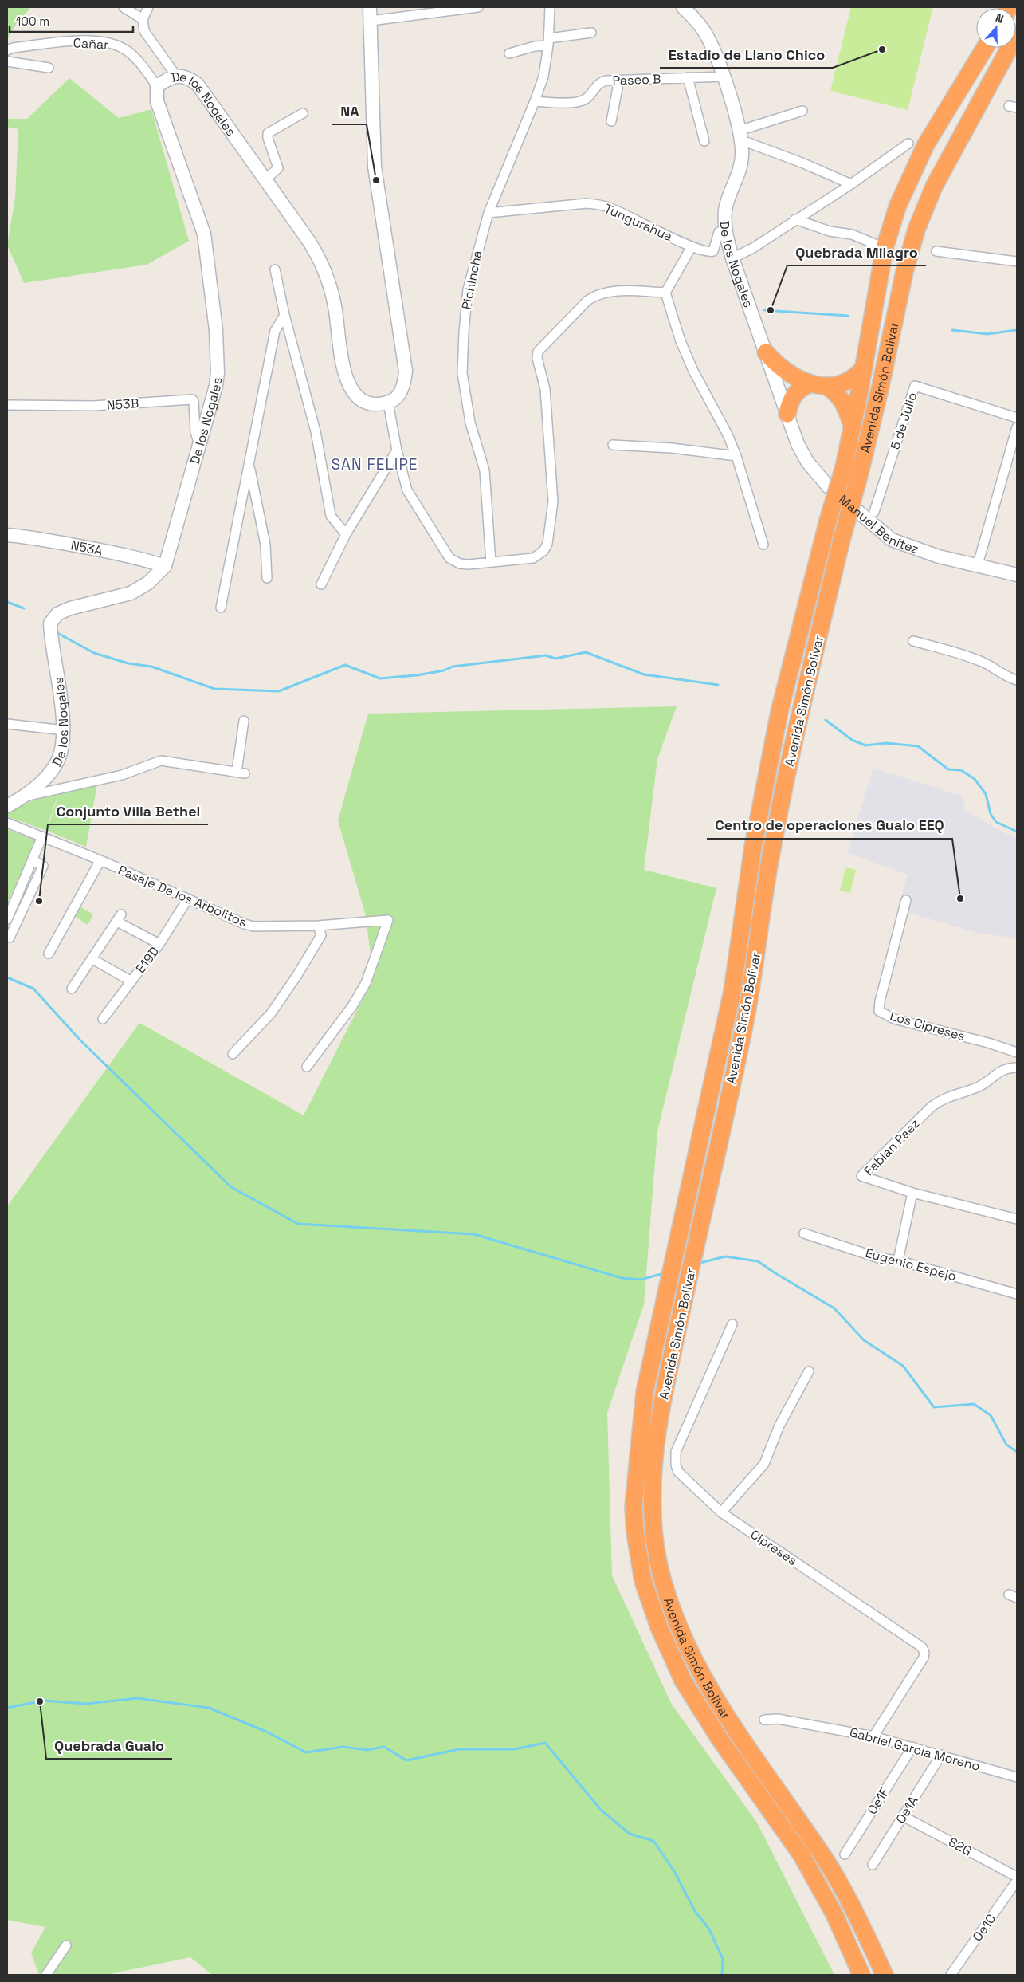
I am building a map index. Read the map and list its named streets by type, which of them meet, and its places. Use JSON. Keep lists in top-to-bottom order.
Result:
{
  "streets": {
    "highway": ["Avenida Simón Bolívar"],
    "street": [
      "Cañar",
      "Paseo B",
      "De los Nogales",
      "Tungurahua",
      "Pichincha",
      "N53B",
      "5 de Julio",
      "Manuel Benítez",
      "N53A",
      "Pasaje De los Arbolitos",
      "E19D",
      "Los Cipreses",
      "Fabian Paez",
      "Eugenio Espejo",
      "Cipreses",
      "Gabriel Garcia Moreno",
      "Oe1F",
      "Oe1A",
      "S2G",
      "Oe1C"
    ]
  },
  "crossings": [
    ["Cañar", "De los Nogales"],
    ["Paseo B", "De los Nogales"],
    ["Paseo B", "Pichincha"],
    ["De los Nogales", "Tungurahua"],
    ["De los Nogales", "N53B"],
    ["De los Nogales", "Manuel Benítez"],
    ["De los Nogales", "N53A"],
    ["Tungurahua", "Pichincha"],
    ["Pasaje De los Arbolitos", "E19D"],
    ["Cipreses", "Gabriel Garcia Moreno"],
    ["Gabriel Garcia Moreno", "Oe1F"],
    ["Gabriel Garcia Moreno", "Oe1A"],
    ["Oe1A", "S2G"]
  ],
  "districts": ["SAN FELIPE"],
  "places": [
    "Estadio de Llano Chico",
    "NA",
    "Quebrada Milagro",
    "Centro de operaciones Gualo EEQ",
    "Conjunto Villa Bethel",
    "Quebrada Gualo"
  ],
  "scale_bar": "100 m",
  "north": "top"
}
